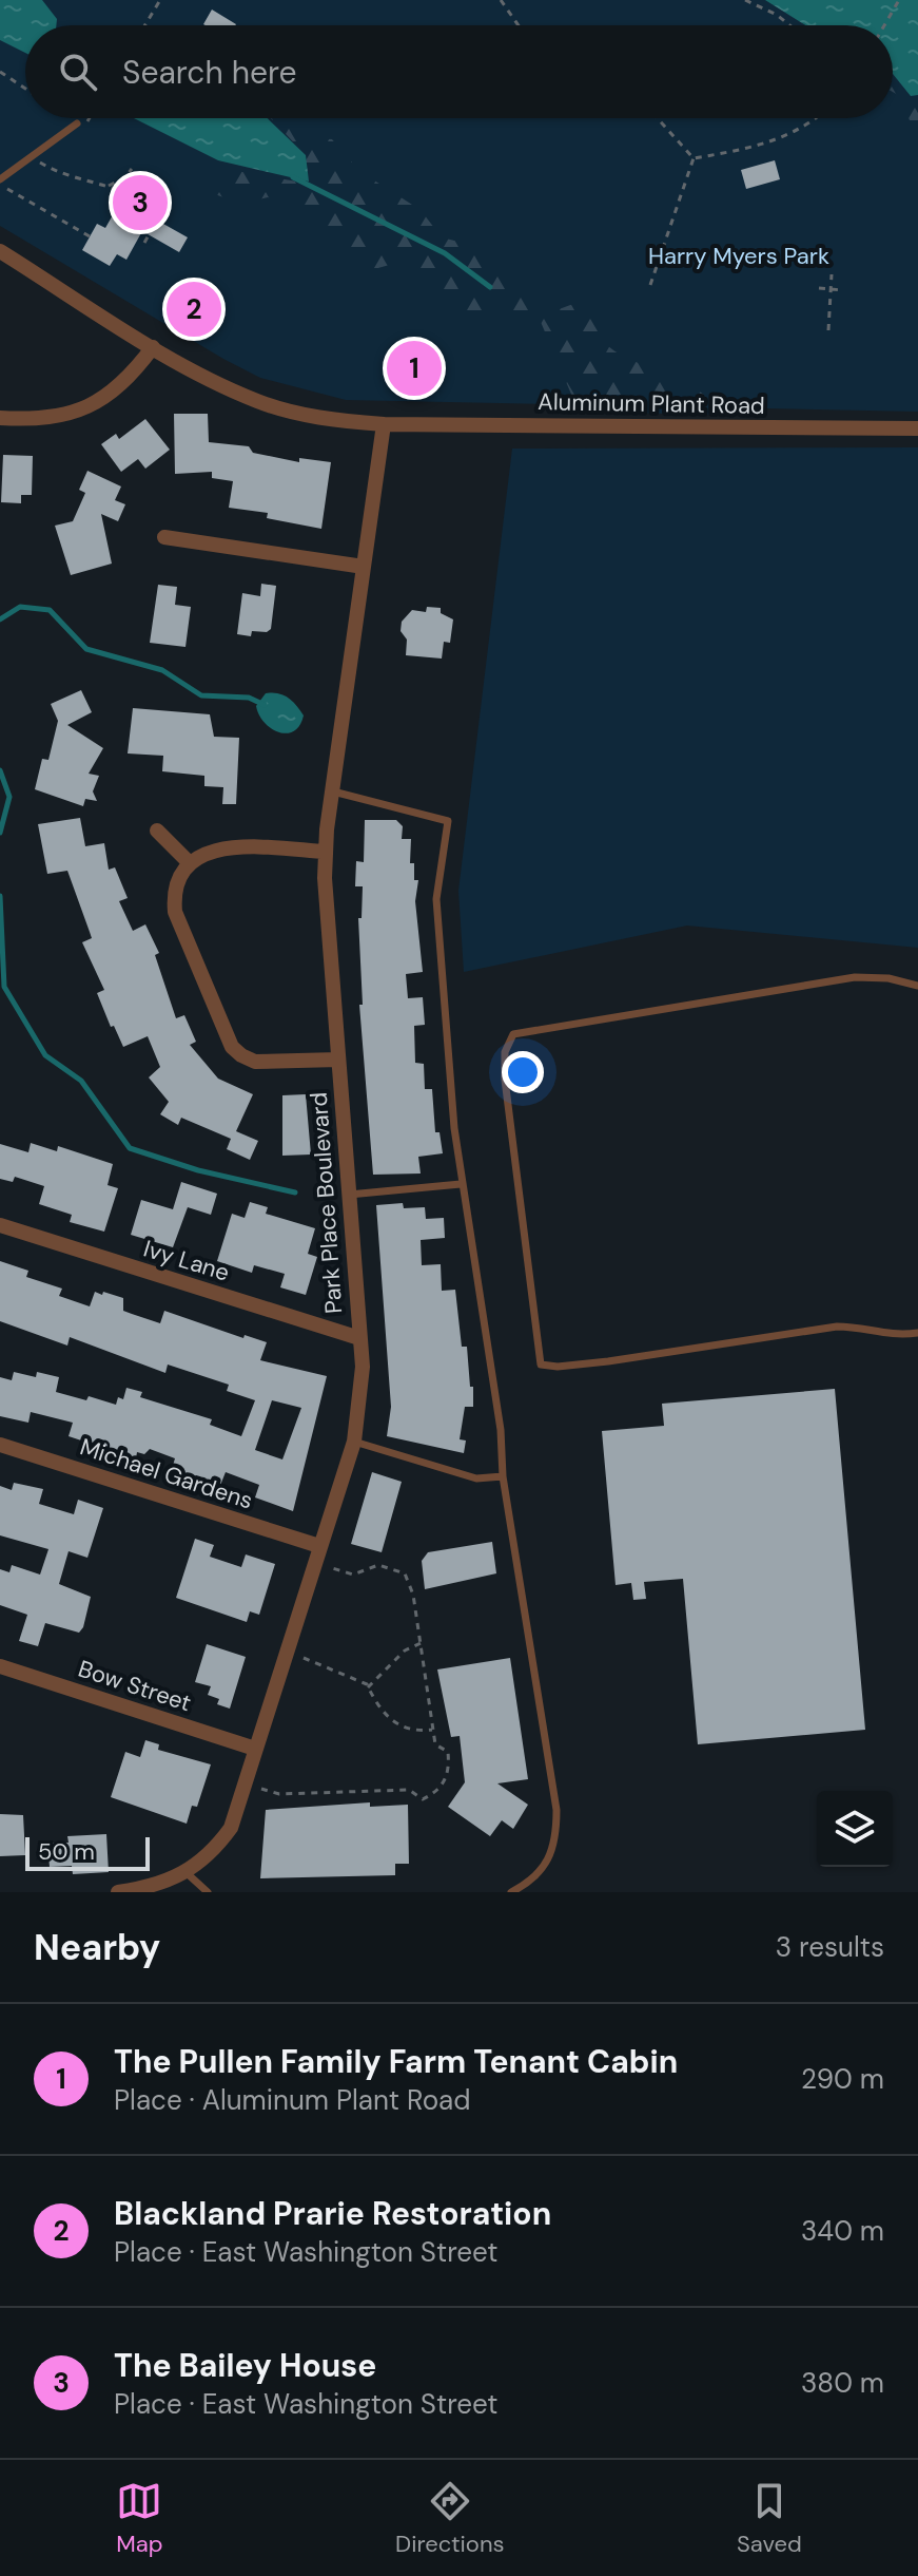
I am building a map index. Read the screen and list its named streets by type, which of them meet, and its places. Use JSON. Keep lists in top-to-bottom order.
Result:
{
  "streets": {
    "street": [
      "Aluminum Plant Road",
      "Park Place Boulevard",
      "Ivy Lane",
      "Michael Gardens",
      "Bow Street"
    ]
  },
  "crossings": [
    ["Aluminum Plant Road", "Park Place Boulevard"],
    ["Park Place Boulevard", "Ivy Lane"],
    ["Park Place Boulevard", "Michael Gardens"],
    ["Park Place Boulevard", "Bow Street"]
  ],
  "parks": ["Harry Myers Park"],
  "scale_bar": "50 m",
  "page": {
    "search": "Search here",
    "pins": ["3", "2", "1"],
    "scale": "50 m",
    "heading": ["Nearby", "3 results"],
    "list": [
      {
        "mark": "1",
        "name": "The Pullen Family Farm Tenant Cabin",
        "note": "Place · Aluminum Plant Road",
        "value": "290 m"
      },
      {
        "mark": "2",
        "name": "Blackland Prarie Restoration",
        "note": "Place · East Washington Street",
        "value": "340 m"
      },
      {
        "mark": "3",
        "name": "The Bailey House",
        "note": "Place · East Washington Street",
        "value": "380 m"
      }
    ],
    "nav": ["Map", "Directions", "Saved"]
  }
}
